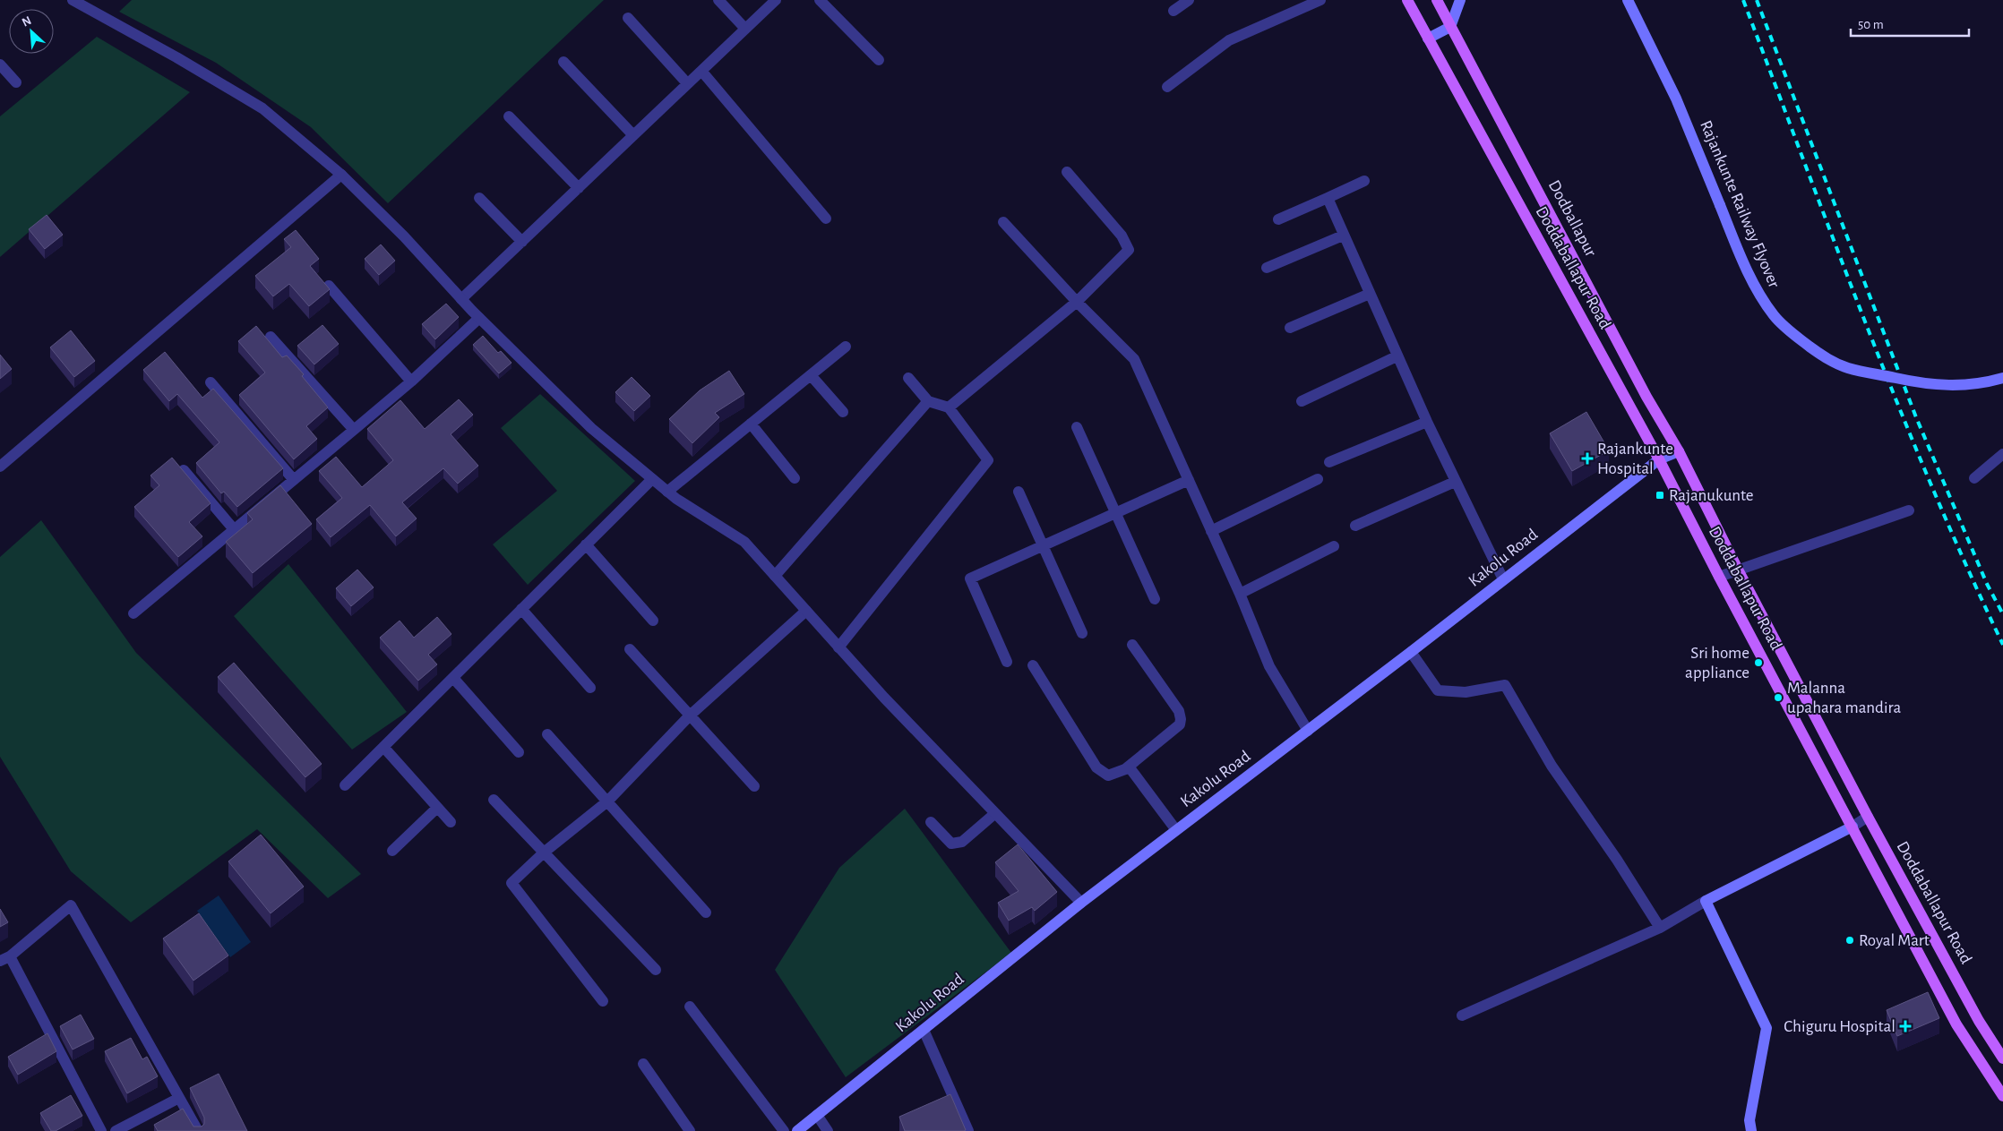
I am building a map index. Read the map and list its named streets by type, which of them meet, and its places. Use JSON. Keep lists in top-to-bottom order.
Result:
{
  "streets": {
    "main road": [
      "Rajankunte Railway Flyover",
      "Dodballapur",
      "Doddaballapur Road",
      "Kakolu Road"
    ]
  },
  "crossings": [
    ["Dodballapur", "Doddaballapur Road"],
    ["Dodballapur", "Kakolu Road"],
    ["Doddaballapur Road", "Kakolu Road"]
  ],
  "places": {
    "health": ["Rajankunte Hospital", "Chiguru Hospital"],
    "transit": ["Rajanukunte"],
    "other": ["Sri home appliance", "Malanna upahara mandira", "Royal Mart"]
  },
  "scale_bar": "50 m",
  "north": "top left"
}
